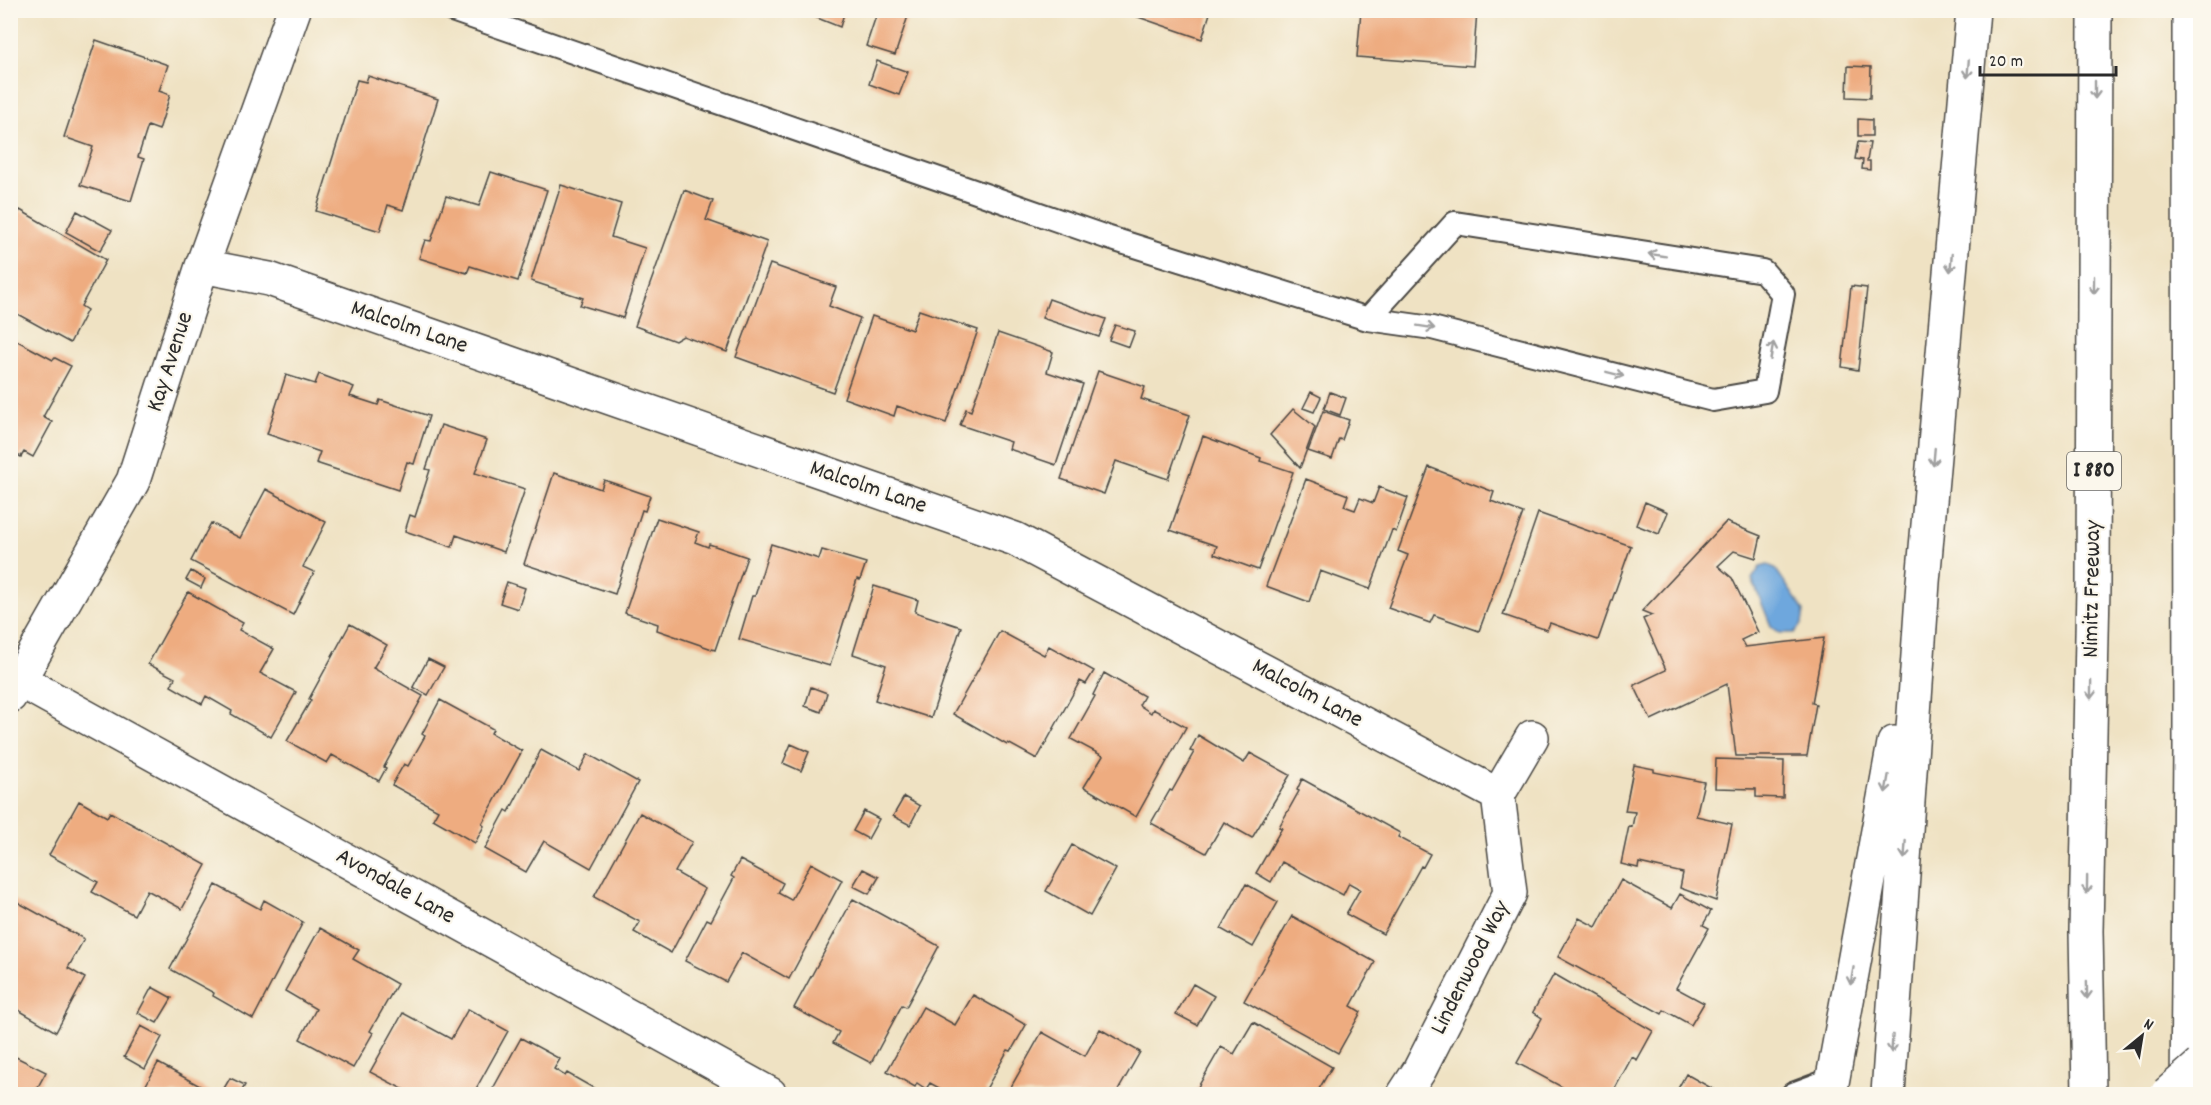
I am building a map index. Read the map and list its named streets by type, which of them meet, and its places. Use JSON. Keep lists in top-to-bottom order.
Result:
{
  "streets": {
    "main road": [
      "Malcolm Lane",
      "Kay Avenue",
      "I 880",
      "Nimitz Freeway",
      "Avondale Lane",
      "Lindenwood Way"
    ]
  },
  "crossings": [
    ["Malcolm Lane", "Kay Avenue"],
    ["Malcolm Lane", "Lindenwood Way"],
    ["Kay Avenue", "Avondale Lane"]
  ],
  "scale_bar": "20 m",
  "north": "top right"
}
